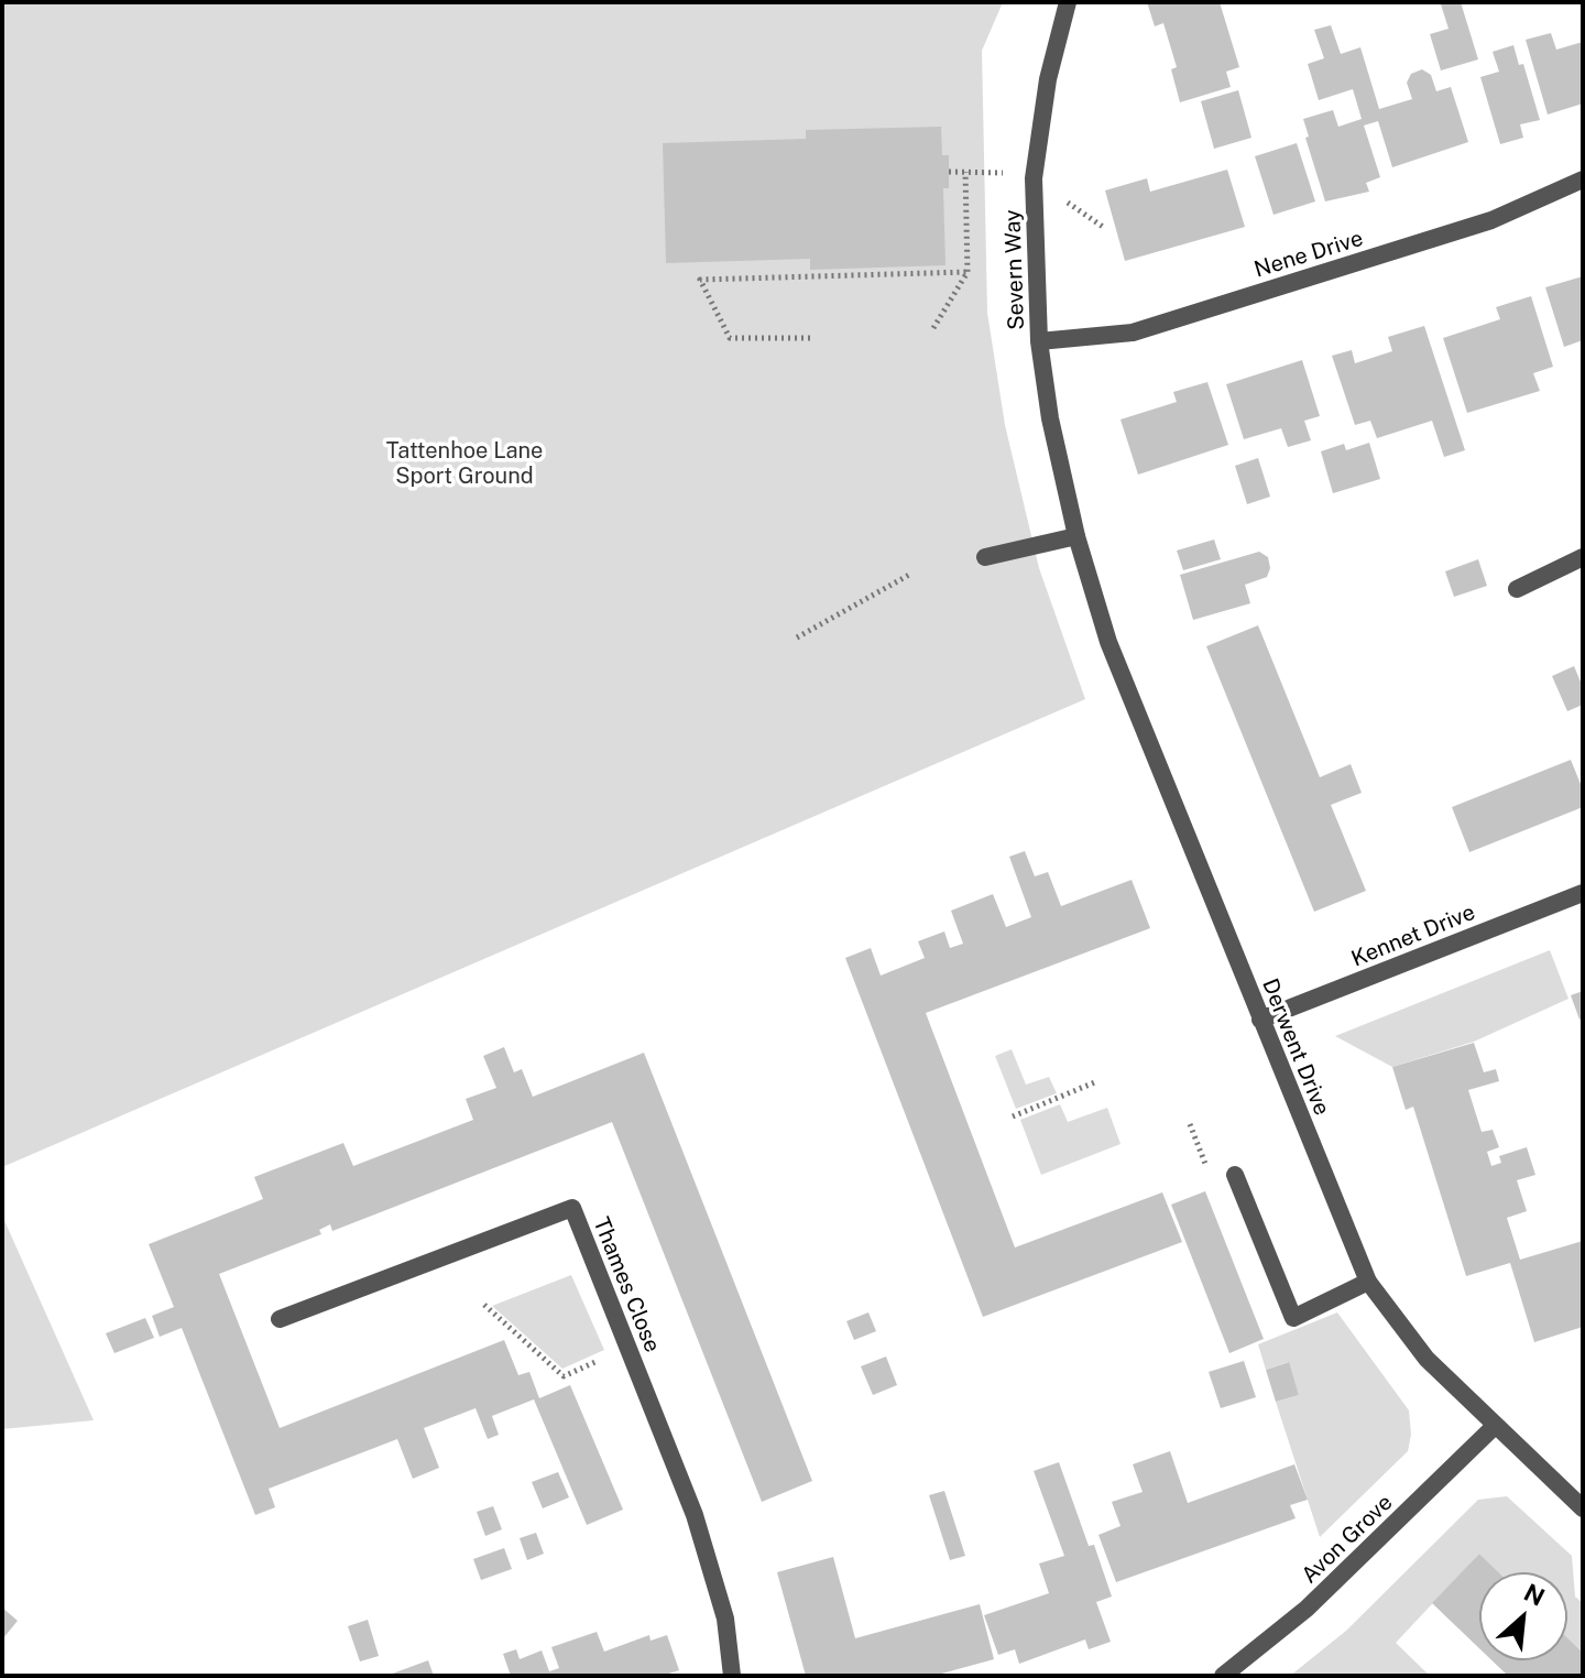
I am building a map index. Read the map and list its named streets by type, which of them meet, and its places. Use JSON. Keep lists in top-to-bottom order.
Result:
{
  "streets": {
    "street": [
      "Nene Drive",
      "Severn Way",
      "Kennet Drive",
      "Derwent Drive",
      "Thames Close",
      "Avon Grove"
    ]
  },
  "crossings": [
    ["Nene Drive", "Severn Way"],
    ["Severn Way", "Derwent Drive"],
    ["Kennet Drive", "Derwent Drive"],
    ["Derwent Drive", "Avon Grove"]
  ],
  "parks": ["Tattenhoe Lane Sport Ground"],
  "north": "top right"
}
